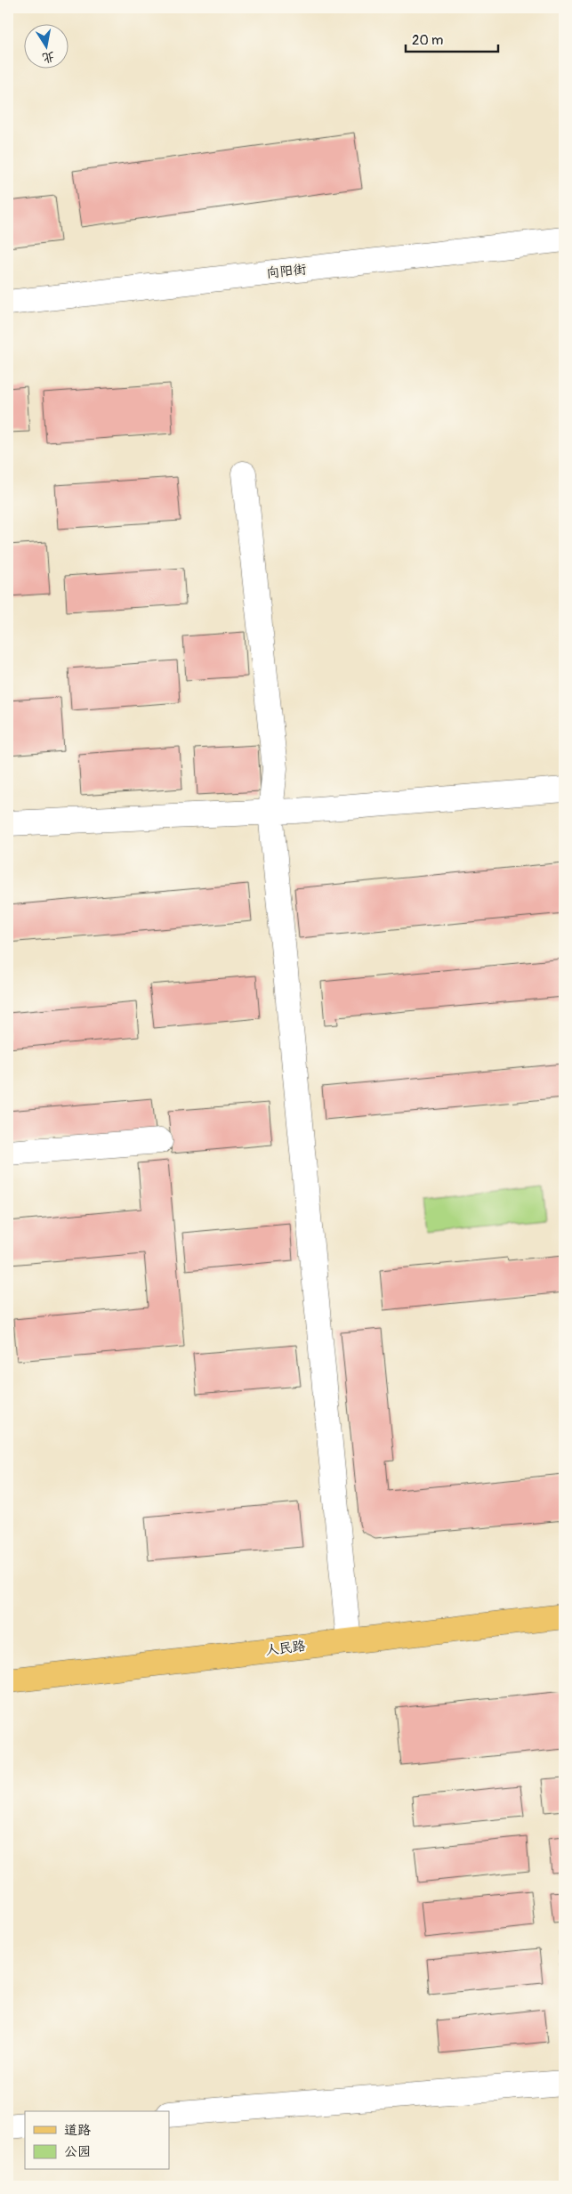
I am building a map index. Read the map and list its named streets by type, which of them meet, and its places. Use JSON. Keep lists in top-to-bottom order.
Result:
{
  "streets": {
    "main road": ["人民路"],
    "street": ["向阳街"]
  },
  "legend": ["道路", "公园"],
  "scale_bar": "20 m",
  "north": "bottom"
}
